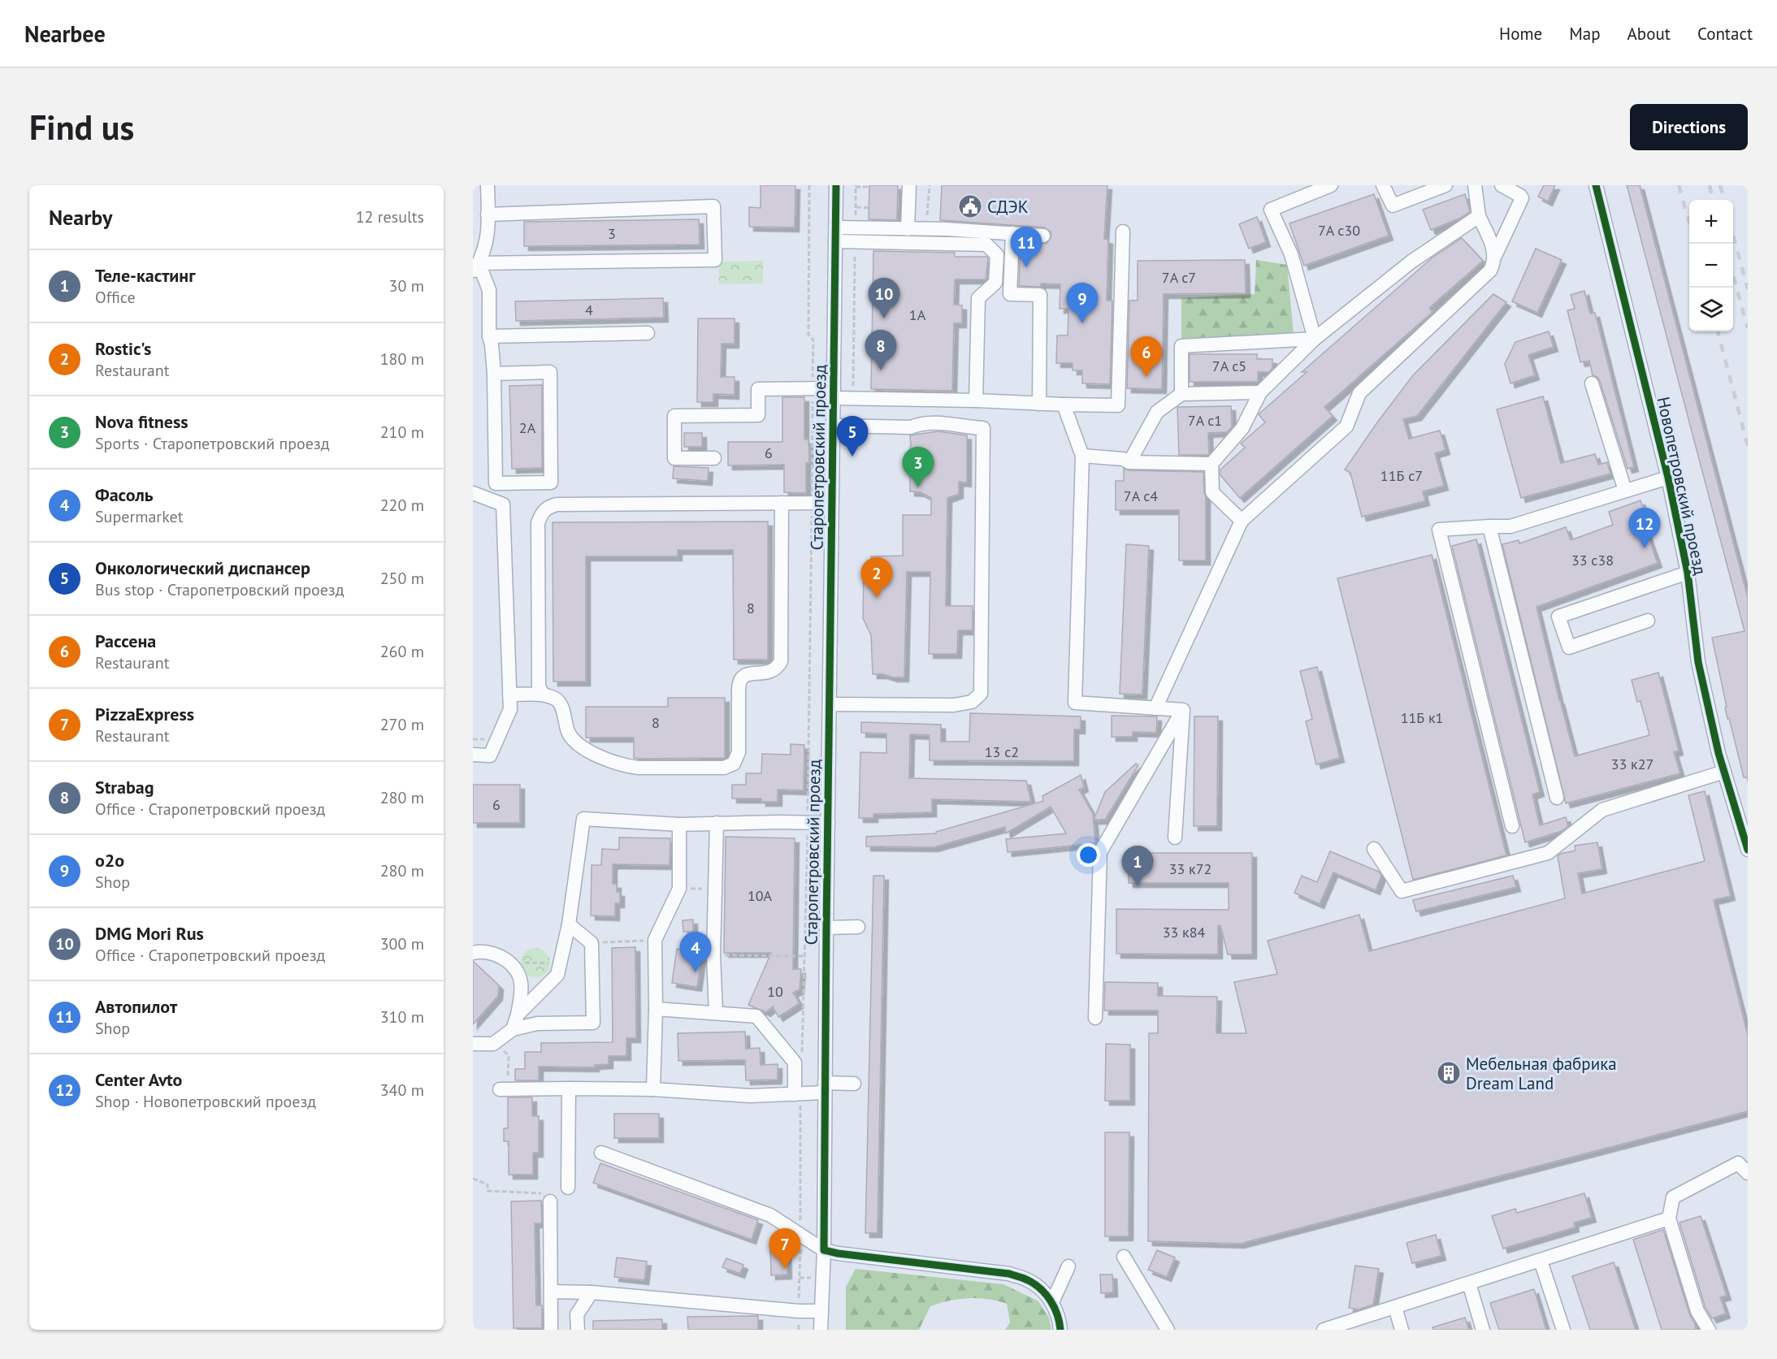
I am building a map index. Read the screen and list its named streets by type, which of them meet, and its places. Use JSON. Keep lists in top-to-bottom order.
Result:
{
  "streets": {
    "street": ["Старопетровский проезд", "Новопетровский проезд"]
  },
  "places": {
    "public building": ["СДЭК"],
    "building": ["Мебельная фабрика Dream Land"]
  },
  "house_numbers": [
    "7А с30",
    "3",
    "7А с7",
    "4",
    "1А",
    "7А с5",
    "7А с1",
    "2А",
    "6",
    "11Б с7",
    "7А с4",
    "33 с38",
    "8",
    "11Б к1",
    "8",
    "13 с2",
    "33 к27",
    "6",
    "33 к72",
    "10А",
    "33 к84",
    "10"
  ],
  "page": {
    "header": "Nearbee",
    "nav": [
      "Home",
      "Map",
      "About",
      "Contact"
    ],
    "buttons": "Directions",
    "title": "Find us",
    "heading": ["Nearby", "12 results"],
    "map_buttons": ["+", "−"],
    "pins": [
      "11",
      "10",
      "9",
      "8",
      "6",
      "5",
      "3",
      "12",
      "2",
      "1",
      "4",
      "7"
    ],
    "list": [
      {
        "mark": "1",
        "name": "Теле-кастинг",
        "note": "Office",
        "value": "30 m"
      },
      {
        "mark": "2",
        "name": "Rostic's",
        "note": "Restaurant",
        "value": "180 m"
      },
      {
        "mark": "3",
        "name": "Nova fitness",
        "note": "Sports · Старопетровский проезд",
        "value": "210 m"
      },
      {
        "mark": "4",
        "name": "Фасоль",
        "note": "Supermarket",
        "value": "220 m"
      },
      {
        "mark": "5",
        "name": "Онкологический диспансер",
        "note": "Bus stop · Старопетровский проезд",
        "value": "250 m"
      },
      {
        "mark": "6",
        "name": "Рассена",
        "note": "Restaurant",
        "value": "260 m"
      },
      {
        "mark": "7",
        "name": "PizzaExpress",
        "note": "Restaurant",
        "value": "270 m"
      },
      {
        "mark": "8",
        "name": "Strabag",
        "note": "Office · Старопетровский проезд",
        "value": "280 m"
      },
      {
        "mark": "9",
        "name": "o2o",
        "note": "Shop",
        "value": "280 m"
      },
      {
        "mark": "10",
        "name": "DMG Mori Rus",
        "note": "Office · Старопетровский проезд",
        "value": "300 m"
      },
      {
        "mark": "11",
        "name": "Автопилот",
        "note": "Shop",
        "value": "310 m"
      },
      {
        "mark": "12",
        "name": "Center Avto",
        "note": "Shop · Новопетровский проезд",
        "value": "340 m"
      }
    ]
  }
}
